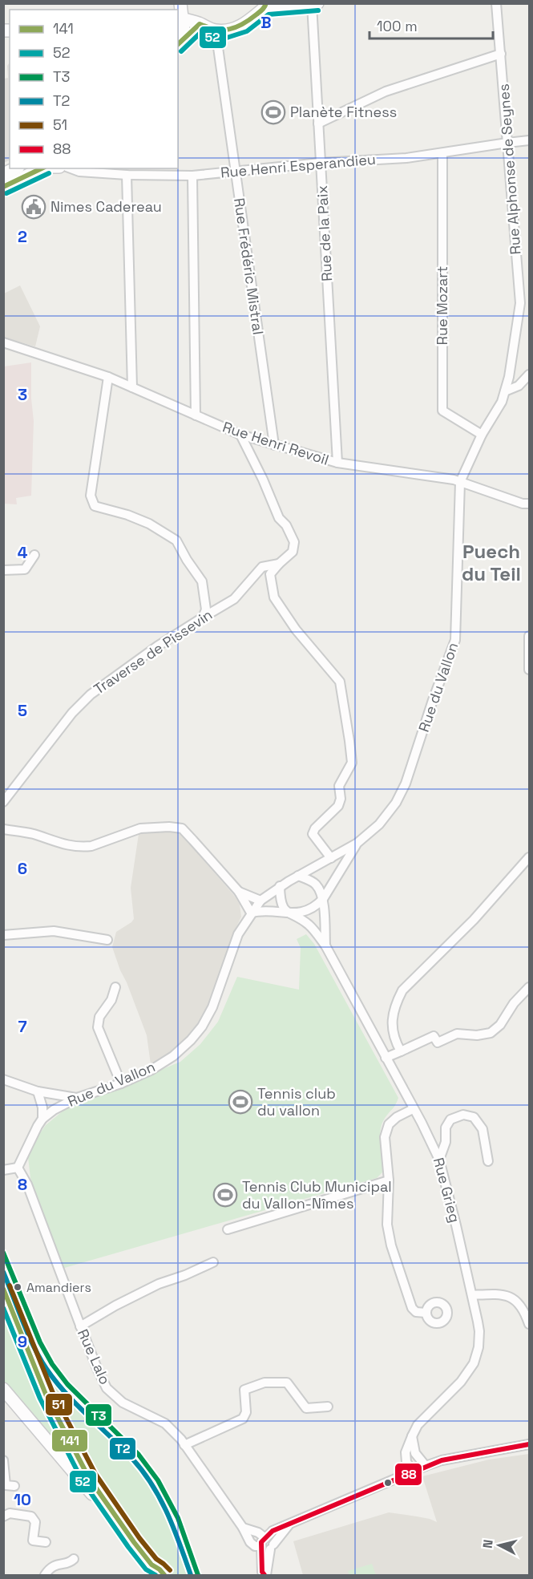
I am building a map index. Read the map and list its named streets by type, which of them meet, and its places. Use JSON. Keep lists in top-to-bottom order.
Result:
{
  "streets": {
    "street": [
      "Rue Henri Esperandieu",
      "Rue Alphonse de Seynes",
      "Rue de la Paix",
      "Rue Frédéric Mistral",
      "Rue Mozart",
      "Rue Henri Revoil",
      "Traverse de Pissevin",
      "Rue du Vallon",
      "Rue Grieg",
      "Rue Lalo"
    ]
  },
  "crossings": [
    ["Rue Henri Esperandieu", "Rue Alphonse de Seynes"],
    ["Rue Henri Esperandieu", "Rue de la Paix"],
    ["Rue Henri Esperandieu", "Rue Frédéric Mistral"],
    ["Rue Henri Esperandieu", "Rue Mozart"],
    ["Rue Alphonse de Seynes", "Rue Mozart"],
    ["Rue Alphonse de Seynes", "Rue Henri Revoil"],
    ["Rue Alphonse de Seynes", "Rue du Vallon"],
    ["Rue de la Paix", "Rue Henri Revoil"],
    ["Rue Frédéric Mistral", "Rue Henri Revoil"],
    ["Rue Henri Revoil", "Rue du Vallon"],
    ["Rue du Vallon", "Rue Grieg"],
    ["Rue du Vallon", "Rue Lalo"]
  ],
  "districts": ["Puech du Teil"],
  "places": {
    "sports": ["Planète Fitness", "Tennis club du vallon", "Tennis Club Municipal du Vallon-Nîmes"],
    "public building": ["Nimes Cadereau"],
    "other": ["Amandiers"]
  },
  "lines": [
    "transit line 141",
    "transit line 52",
    "transit line T3",
    "transit line T2",
    "transit line 51",
    "transit line 88"
  ],
  "legend": [
    "141",
    "52",
    "T3",
    "T2",
    "51",
    "88"
  ],
  "scale_bar": "100 m",
  "north": "left",
  "grid": {
    "columns": ["B"],
    "rows": [
      "2",
      "3",
      "4",
      "5",
      "6",
      "7",
      "8",
      "9",
      "10"
    ]
  }
}
